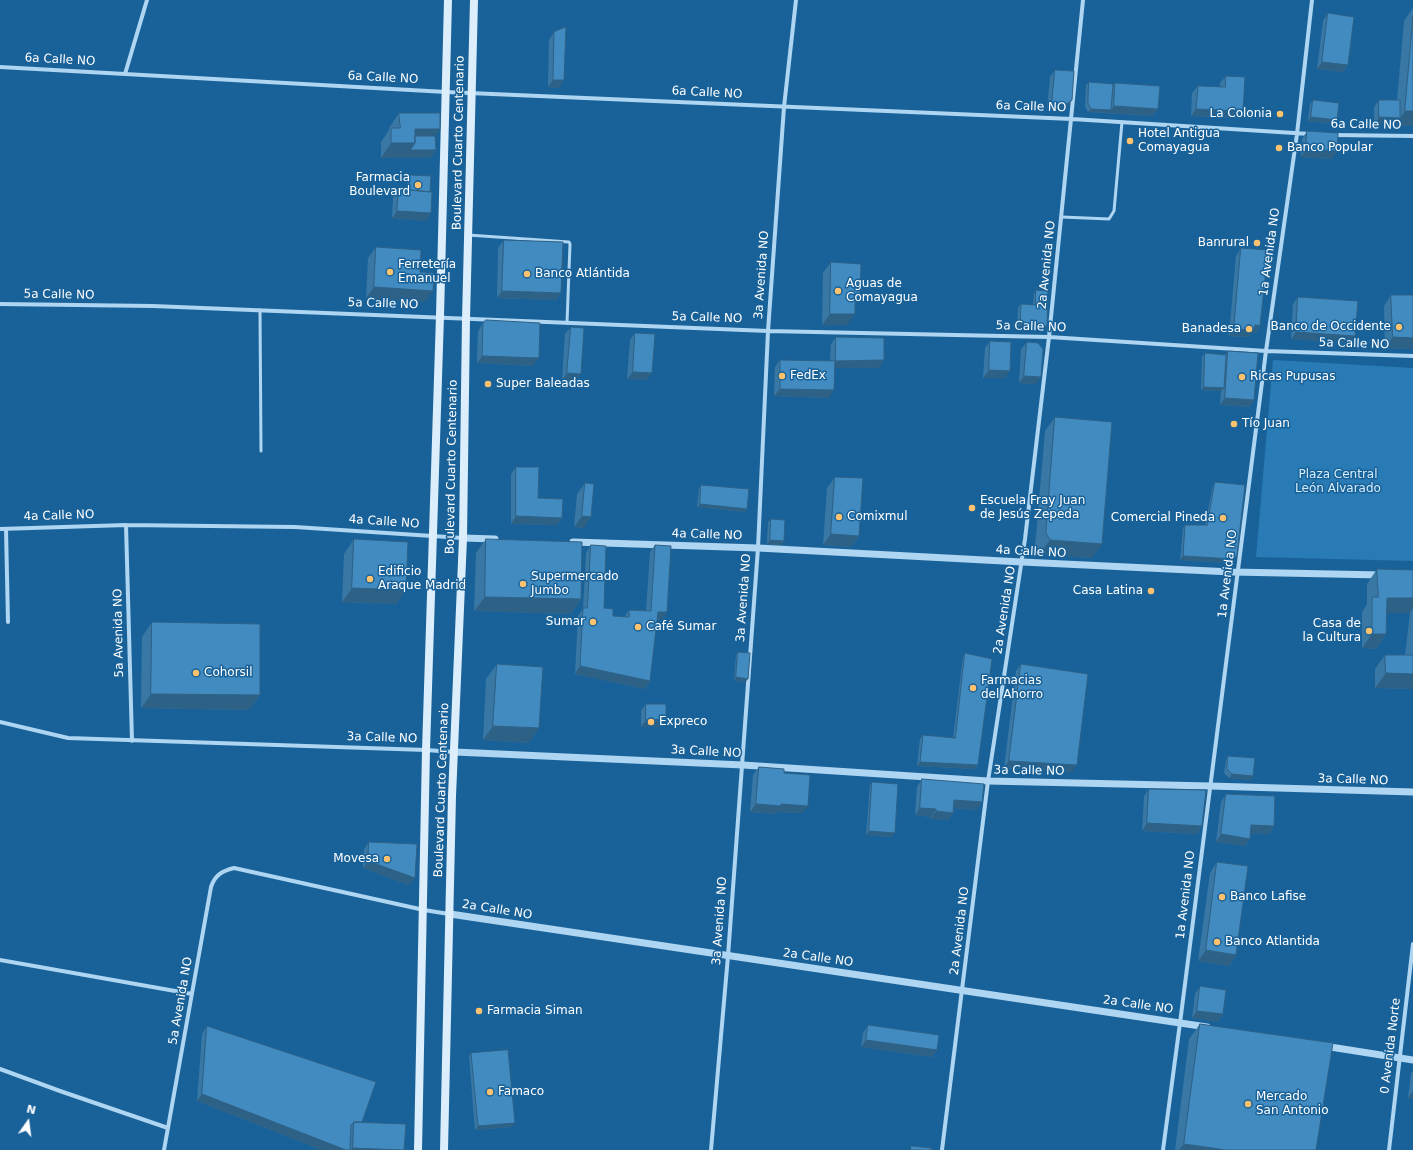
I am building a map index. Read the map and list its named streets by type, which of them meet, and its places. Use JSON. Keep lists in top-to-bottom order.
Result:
{
  "streets": {
    "main road": ["Boulevard Cuarto Centenario"],
    "street": [
      "6a Calle NO",
      "1a Avenida NO",
      "2a Avenida NO",
      "3a Avenida NO",
      "5a Calle NO",
      "4a Calle NO",
      "5a Avenida NO",
      "3a Calle NO",
      "2a Calle NO",
      "0 Avenida Norte"
    ]
  },
  "crossings": [
    ["6a Calle NO", "Boulevard Cuarto Centenario"],
    ["6a Calle NO", "1a Avenida NO"],
    ["6a Calle NO", "2a Avenida NO"],
    ["6a Calle NO", "3a Avenida NO"],
    ["Boulevard Cuarto Centenario", "5a Calle NO"],
    ["Boulevard Cuarto Centenario", "4a Calle NO"],
    ["Boulevard Cuarto Centenario", "3a Calle NO"],
    ["Boulevard Cuarto Centenario", "2a Calle NO"],
    ["1a Avenida NO", "5a Calle NO"],
    ["1a Avenida NO", "4a Calle NO"],
    ["1a Avenida NO", "3a Calle NO"],
    ["1a Avenida NO", "2a Calle NO"],
    ["2a Avenida NO", "5a Calle NO"],
    ["2a Avenida NO", "4a Calle NO"],
    ["2a Avenida NO", "3a Calle NO"],
    ["2a Avenida NO", "2a Calle NO"],
    ["3a Avenida NO", "5a Calle NO"],
    ["3a Avenida NO", "4a Calle NO"],
    ["3a Avenida NO", "3a Calle NO"],
    ["3a Avenida NO", "2a Calle NO"],
    ["4a Calle NO", "5a Avenida NO"],
    ["5a Avenida NO", "3a Calle NO"],
    ["5a Avenida NO", "2a Calle NO"]
  ],
  "parks": ["Plaza Central León Alvarado"],
  "places": [
    "La Colonia",
    "Hotel Antigua Comayagua",
    "Banco Popular",
    "Farmacia Boulevard",
    "Banrural",
    "Ferretería Emanuel",
    "Banco Atlántida",
    "Aguas de Comayagua",
    "Banco de Occidente",
    "Banadesa",
    "FedEx",
    "Ricas Pupusas",
    "Super Baleadas",
    "Tío Juan",
    "Escuela Fray Juan de Jesús Zepeda",
    "Comixmul",
    "Comercial Pineda",
    "Edificio Araque Madrid",
    "Supermercado Jumbo",
    "Casa Latina",
    "Sumar",
    "Café Sumar",
    "Casa de la Cultura",
    "Cohorsil",
    "Farmacias del Ahorro",
    "Expreco",
    "Movesa",
    "Banco Lafise",
    "Banco Atlantida",
    "Farmacia Siman",
    "Famaco",
    "Mercado San Antonio"
  ],
  "north": "top"
}
